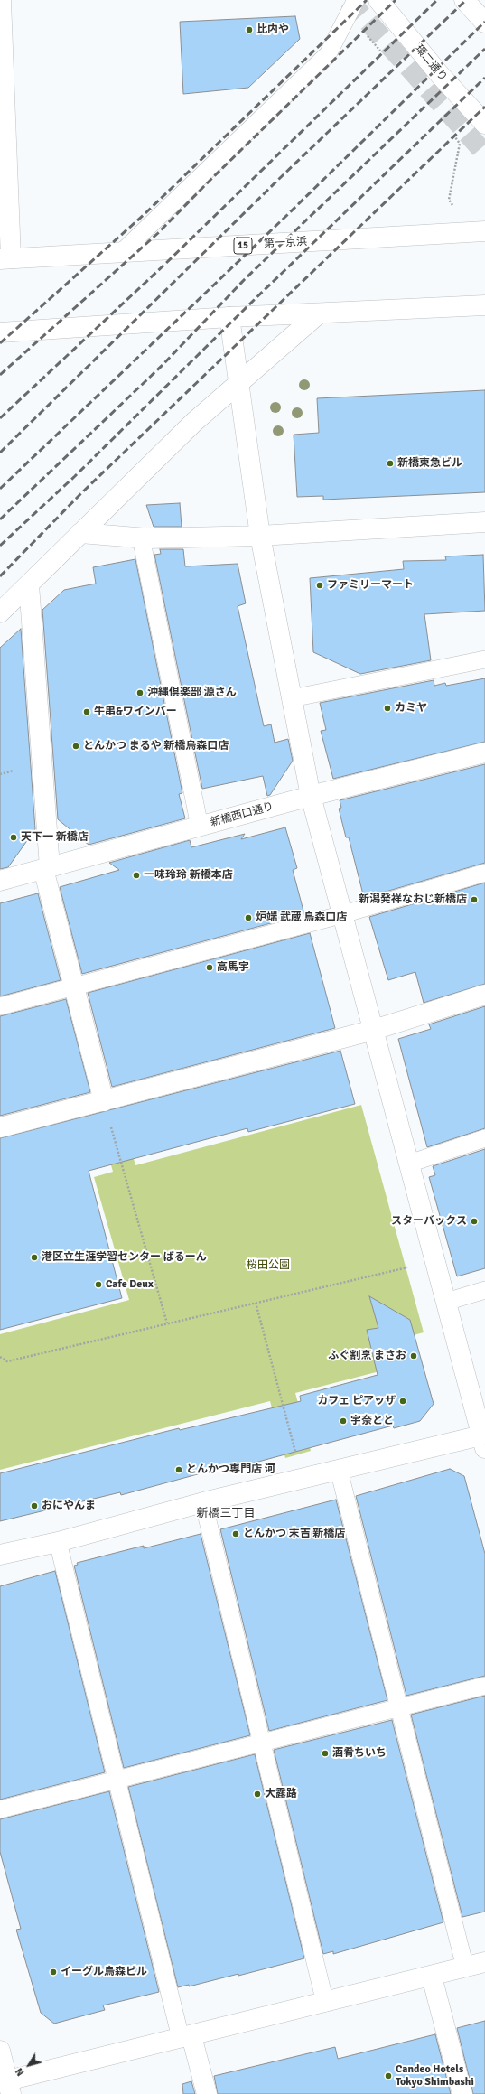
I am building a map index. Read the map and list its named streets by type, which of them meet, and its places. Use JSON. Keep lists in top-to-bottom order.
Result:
{
  "streets": {
    "main road": [
      "環二通り",
      "第一京浜",
      "15",
      "新橋西口通り"
    ]
  },
  "districts": ["新橋三丁目"],
  "parks": ["桜田公園"],
  "places": [
    "比内や",
    "新橋東急ビル",
    "ファミリーマート",
    "沖縄倶楽部 源さん",
    "カミヤ",
    "牛串&ワインバー",
    "とんかつ まるや 新橋烏森口店",
    "天下一 新橋店",
    "一味玲玲 新橋本店",
    "新潟発祥なおじ新橋店",
    "炉端 武蔵 鳥森口店",
    "高馬宇",
    "スターバックス",
    "港区立生涯学習センター ばるーん",
    "Cafe Deux",
    "ふぐ割烹 まさお",
    "カフェ ピアッザ",
    "宇奈とと",
    "とんかつ専門店 河",
    "おにやんま",
    "とんかつ 末吉 新橋店",
    "酒肴ちいち",
    "大露路",
    "イーグル烏森ビル",
    "Candeo Hotels Tokyo Shimbashi"
  ],
  "north": "bottom left"
}
